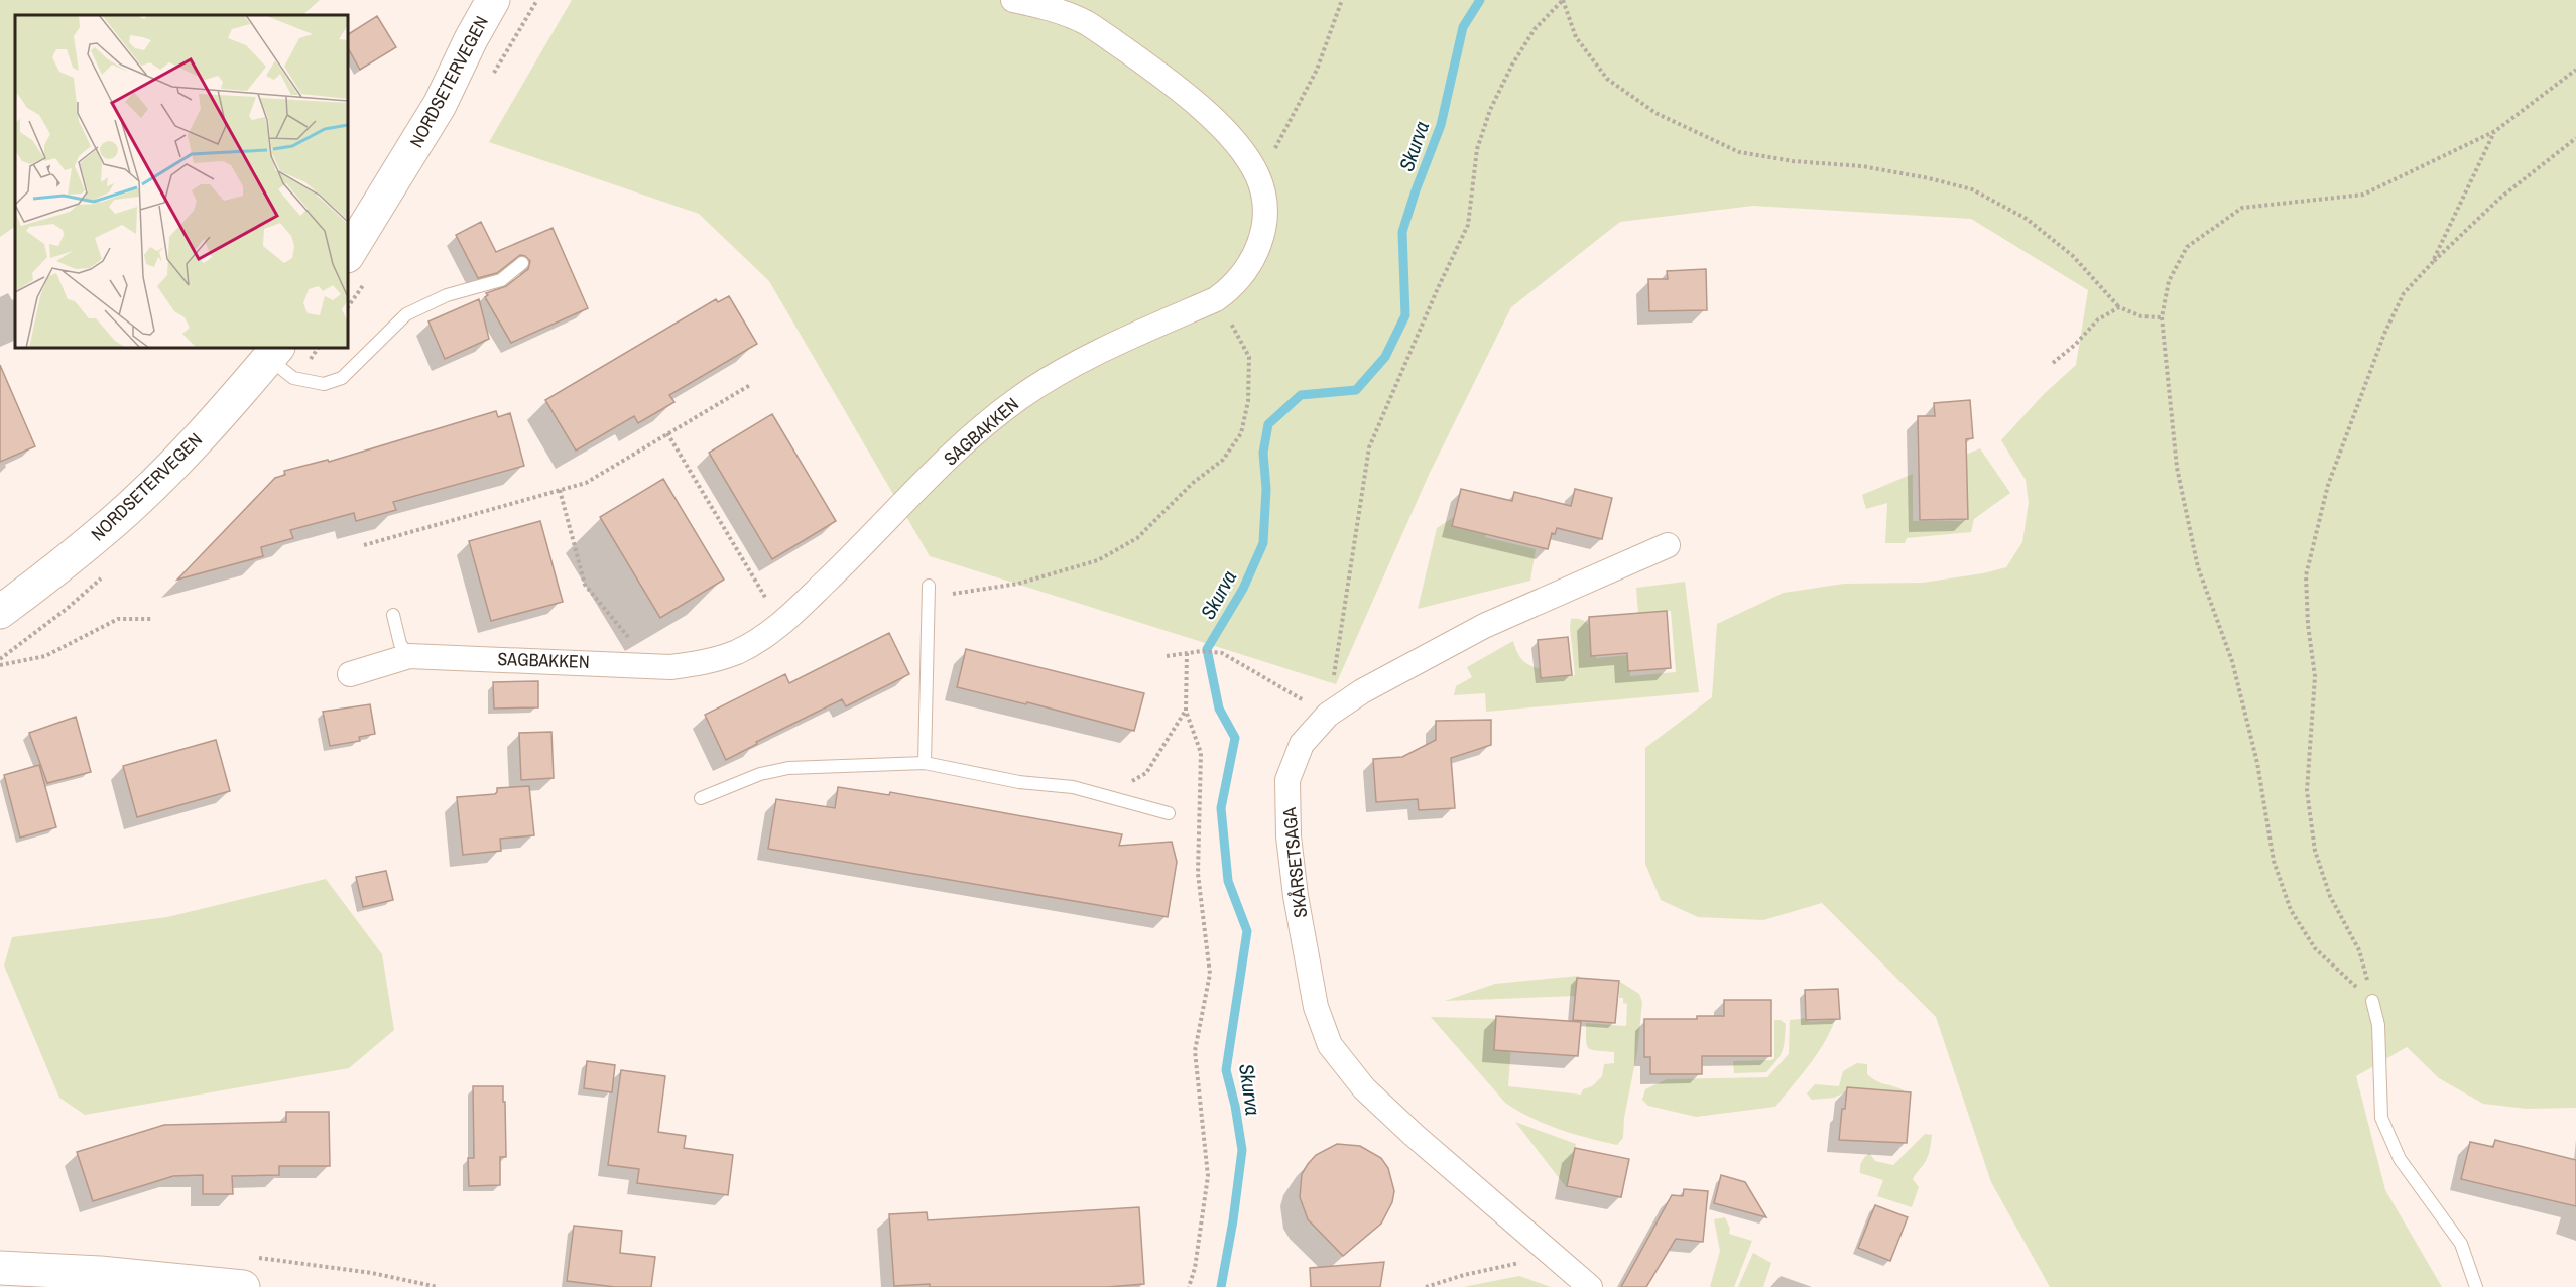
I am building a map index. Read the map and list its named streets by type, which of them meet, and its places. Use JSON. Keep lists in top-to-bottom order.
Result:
{
  "streets": {
    "main road": ["NORDSETERVEGEN"],
    "street": ["SAGBAKKEN", "SKÅRSETSAGA"]
  },
  "water": ["Skurva"]
}
